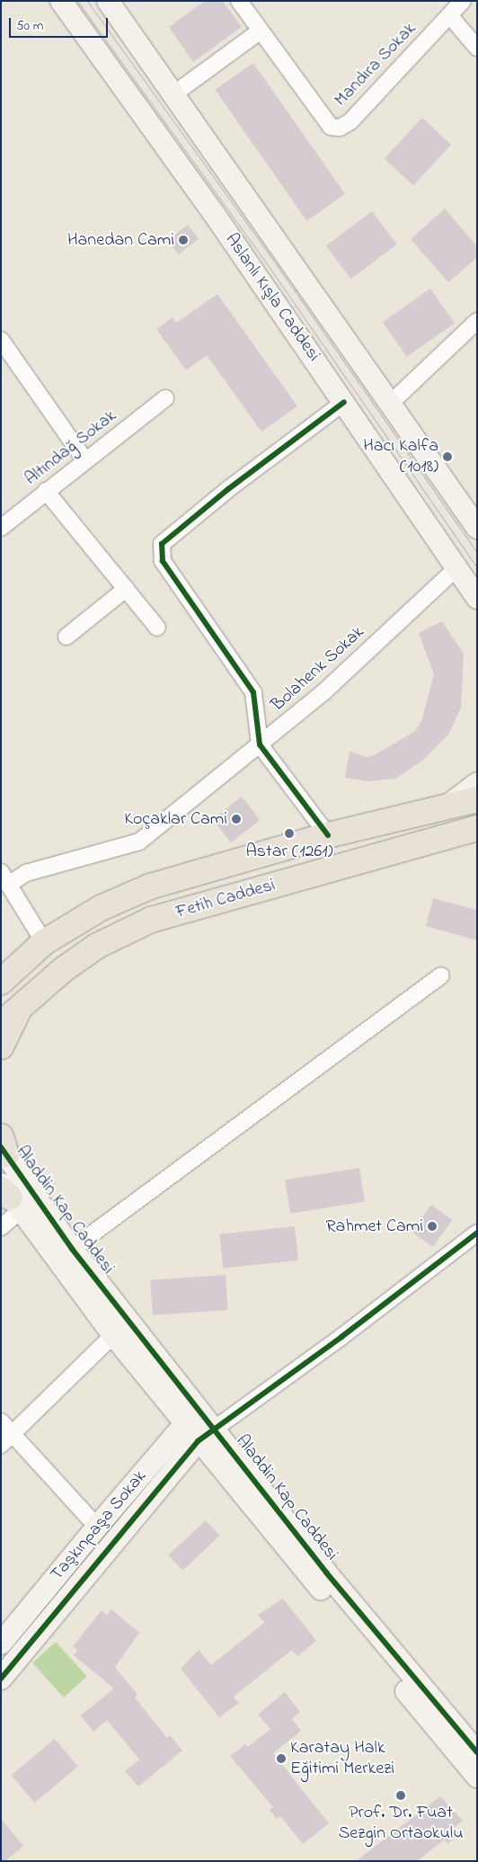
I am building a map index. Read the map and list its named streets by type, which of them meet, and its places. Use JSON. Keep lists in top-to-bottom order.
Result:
{
  "streets": {
    "main road": ["Fetih Caddesi"],
    "street": [
      "Mandıra Sokak",
      "Aslanlı Kışla Caddesi",
      "Altındağ Sokak",
      "Bolahenk Sokak",
      "Aladdin Kap Caddesi",
      "Taşkınpaşa Sokak"
    ]
  },
  "crossings": [
    ["Aslanlı Kışla Caddesi", "Bolahenk Sokak"],
    ["Aladdin Kap Caddesi", "Taşkınpaşa Sokak"]
  ],
  "places": [
    "Hanedan Cami",
    "Hacı Kalfa (1018)",
    "Koçaklar Cami",
    "Astar (1261)",
    "Rahmet Cami",
    "Karatay Halk Eğitimi Merkezi",
    "Prof. Dr. Fuat Sezgin Ortaokulu"
  ],
  "scale_bar": "50 m"
}
